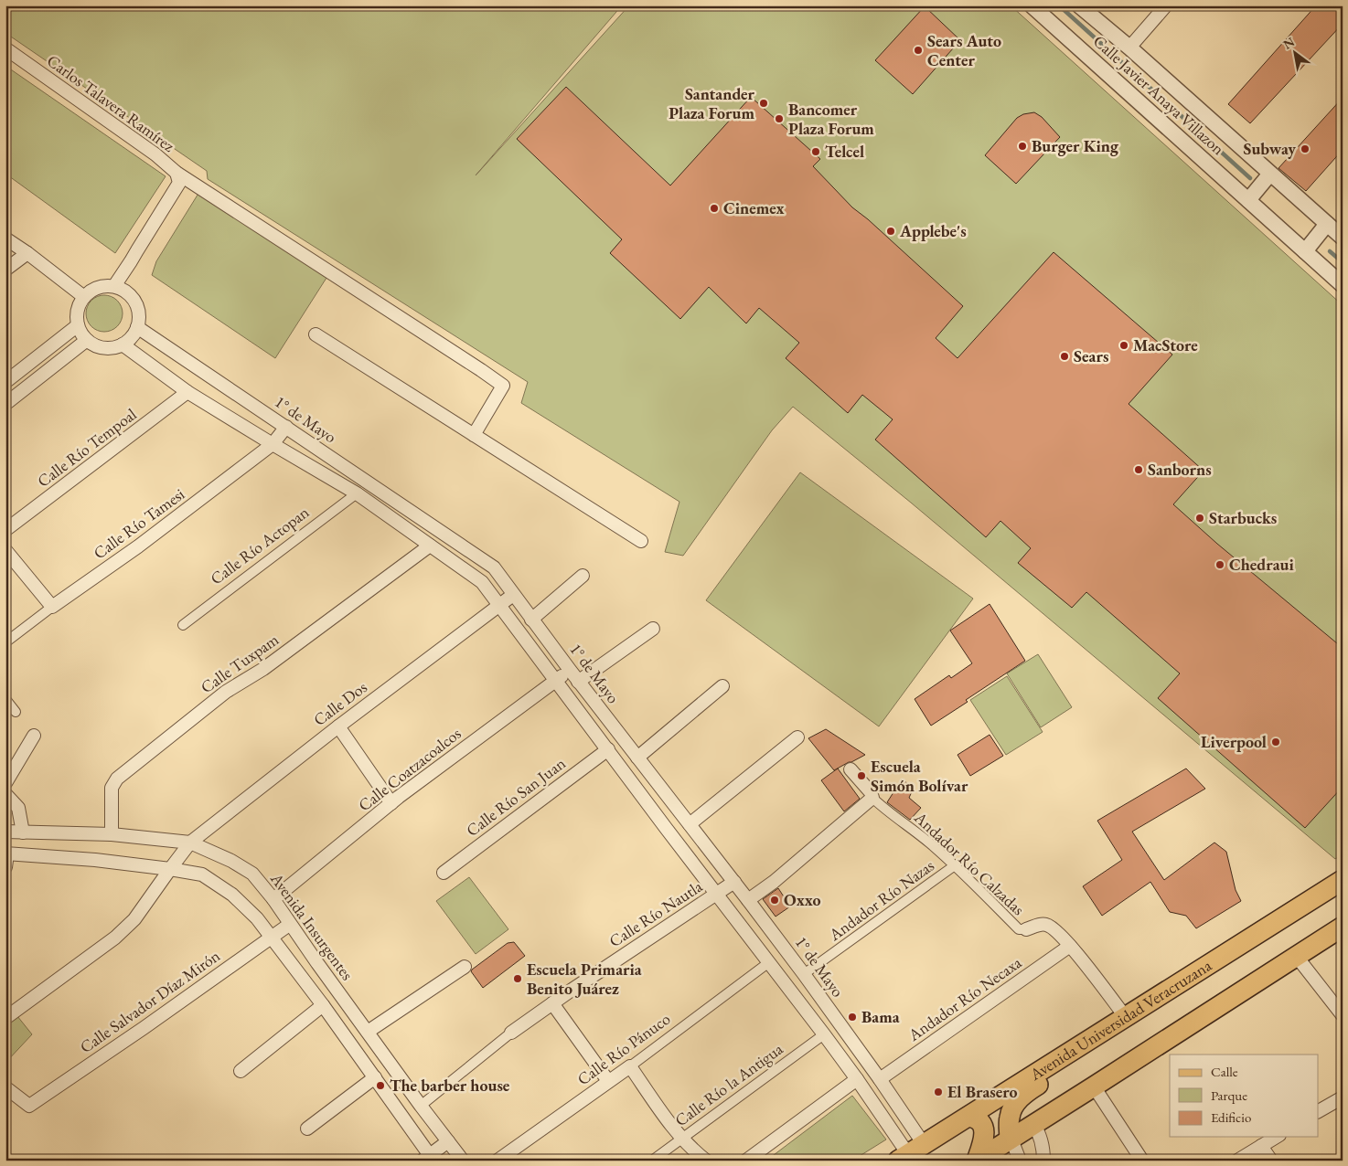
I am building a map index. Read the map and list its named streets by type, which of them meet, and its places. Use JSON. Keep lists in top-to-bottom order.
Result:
{
  "streets": {
    "main road": ["Avenida Universidad Veracruzana"],
    "street": [
      "Calle Javier Anaya Villazon",
      "Carlos Talavera Ramírez",
      "1° de Mayo",
      "Calle Río Tempoal",
      "Calle Río Tamesi",
      "Calle Río Actopan",
      "Calle Tuxpam",
      "Calle Dos",
      "Calle Coatzacoalcos",
      "Calle Río San Juan",
      "Andador Río Calzadas",
      "Andador Río Nazas",
      "Calle Río Nautla",
      "Avenida Insurgentes",
      "Andador Río Necaxa",
      "Calle Salvador Díaz Mirón",
      "Calle Río Pánuco",
      "Calle Río la Antigua"
    ]
  },
  "crossings": [
    ["Carlos Talavera Ramírez", "1° de Mayo"],
    ["1° de Mayo", "Calle Río Tamesi"],
    ["1° de Mayo", "Calle Dos"],
    ["1° de Mayo", "Calle Coatzacoalcos"],
    ["1° de Mayo", "Andador Río Nazas"],
    ["1° de Mayo", "Calle Río Nautla"],
    ["1° de Mayo", "Andador Río Necaxa"],
    ["1° de Mayo", "Avenida Universidad Veracruzana"],
    ["Calle Tuxpam", "Avenida Insurgentes"],
    ["Calle Dos", "Avenida Insurgentes"],
    ["Calle Coatzacoalcos", "Avenida Insurgentes"],
    ["Andador Río Calzadas", "Andador Río Nazas"],
    ["Calle Río Nautla", "Avenida Insurgentes"],
    ["Avenida Insurgentes", "Calle Salvador Díaz Mirón"]
  ],
  "places": [
    "Sears Auto Center",
    "Santander Plaza Forum",
    "Bancomer Plaza Forum",
    "Burger King",
    "Subway",
    "Telcel",
    "Cinemex",
    "Applebe's",
    "MacStore",
    "Sears",
    "Sanborns",
    "Starbucks",
    "Chedraui",
    "Liverpool",
    "Escuela Simón Bolívar",
    "Oxxo",
    "Escuela Primaria Benito Juárez",
    "Bama",
    "The barber house",
    "El Brasero"
  ],
  "legend": ["Calle", "Parque", "Edificio"],
  "north": "top left"
}
